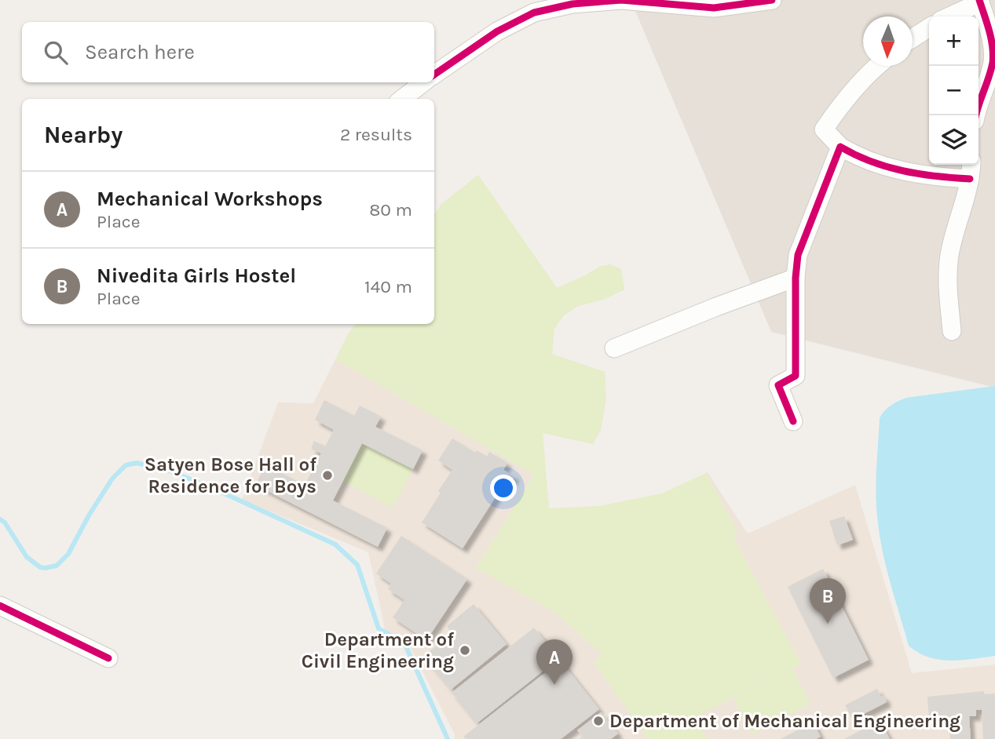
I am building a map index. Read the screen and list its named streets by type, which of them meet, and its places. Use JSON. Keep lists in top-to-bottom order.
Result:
{
  "places": ["Satyen Bose Hall of Residence for Boys", "Department of Civil Engineering", "Department of Mechanical Engineering"],
  "north": "bottom",
  "page": {
    "map_buttons": ["+", "−"],
    "search": "Search here",
    "heading": ["Nearby", "2 results"],
    "list": [
      {
        "mark": "A",
        "name": "Mechanical Workshops",
        "note": "Place",
        "value": "80 m"
      },
      {
        "mark": "B",
        "name": "Nivedita Girls Hostel",
        "note": "Place",
        "value": "140 m"
      }
    ],
    "pins": ["B", "A"]
  }
}
